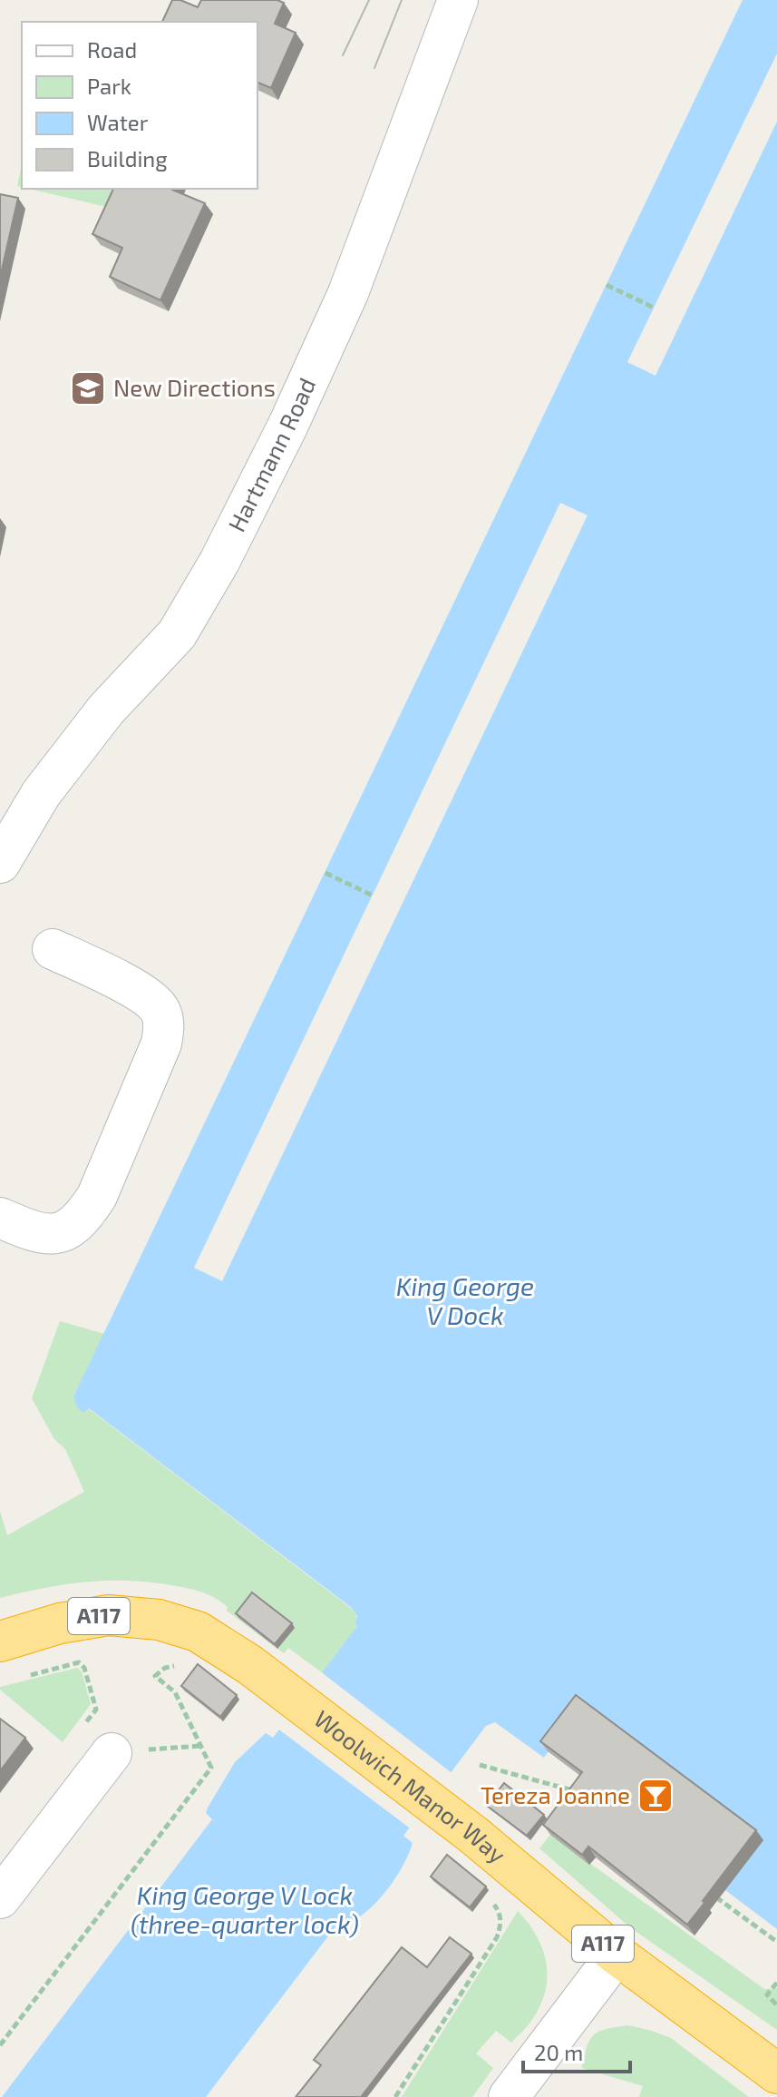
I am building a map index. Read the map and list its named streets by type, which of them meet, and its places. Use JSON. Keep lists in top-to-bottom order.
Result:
{
  "streets": {
    "highway": ["A117", "Woolwich Manor Way"],
    "street": ["Hartmann Road"]
  },
  "water": ["King George V Dock", "King George V Lock (three-quarter lock)"],
  "places": {
    "school or university": ["New Directions"],
    "bar": ["Tereza Joanne"]
  },
  "legend": [
    "Road",
    "Park",
    "Water",
    "Building"
  ],
  "scale_bar": "20 m"
}
